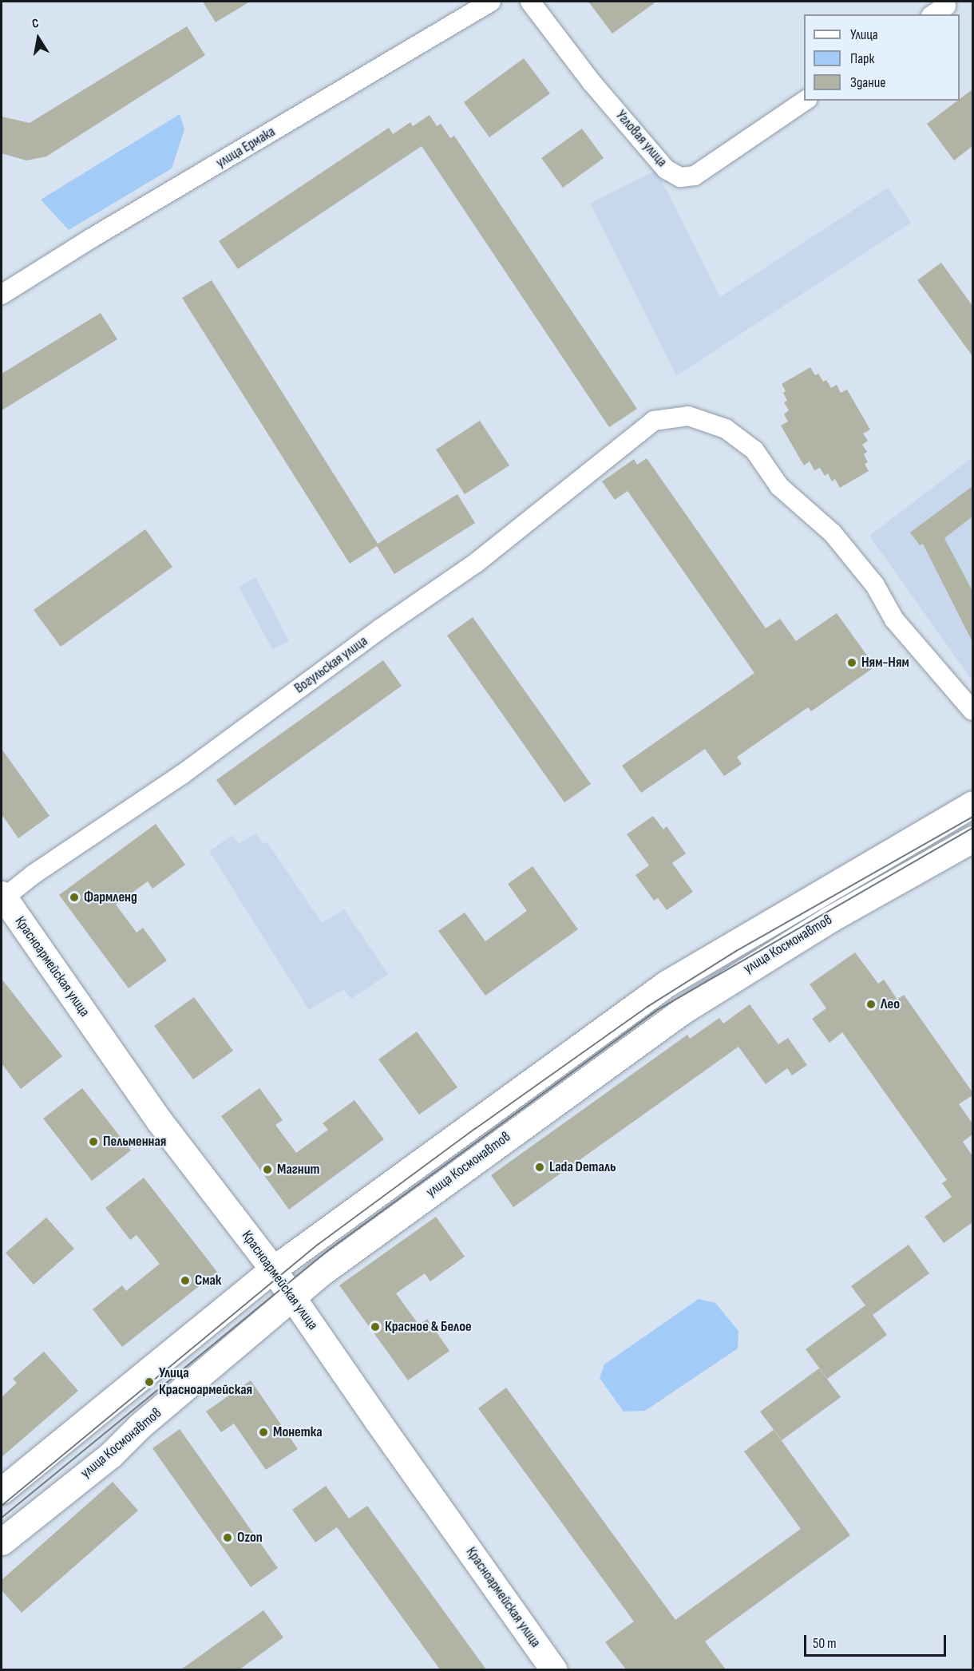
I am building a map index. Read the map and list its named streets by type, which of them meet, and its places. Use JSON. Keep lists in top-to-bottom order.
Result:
{
  "streets": {
    "main road": ["улица Космонавтов", "Красноармейская улица"],
    "street": ["Угловая улица", "улица Ермака", "Вогульская улица"]
  },
  "crossings": [
    ["Вогульская улица", "Красноармейская улица"],
    ["улица Космонавтов", "Красноармейская улица"]
  ],
  "places": [
    "Ням-Ням",
    "Фармленд",
    "Лео",
    "Пельменная",
    "Lada Dеталь",
    "Магнит",
    "Смак",
    "Красное & Белое",
    "Улица Красноармейская",
    "Монетка",
    "Ozon"
  ],
  "legend": ["Улица", "Парк", "Здание"],
  "scale_bar": "50 m",
  "north": "top"
}
